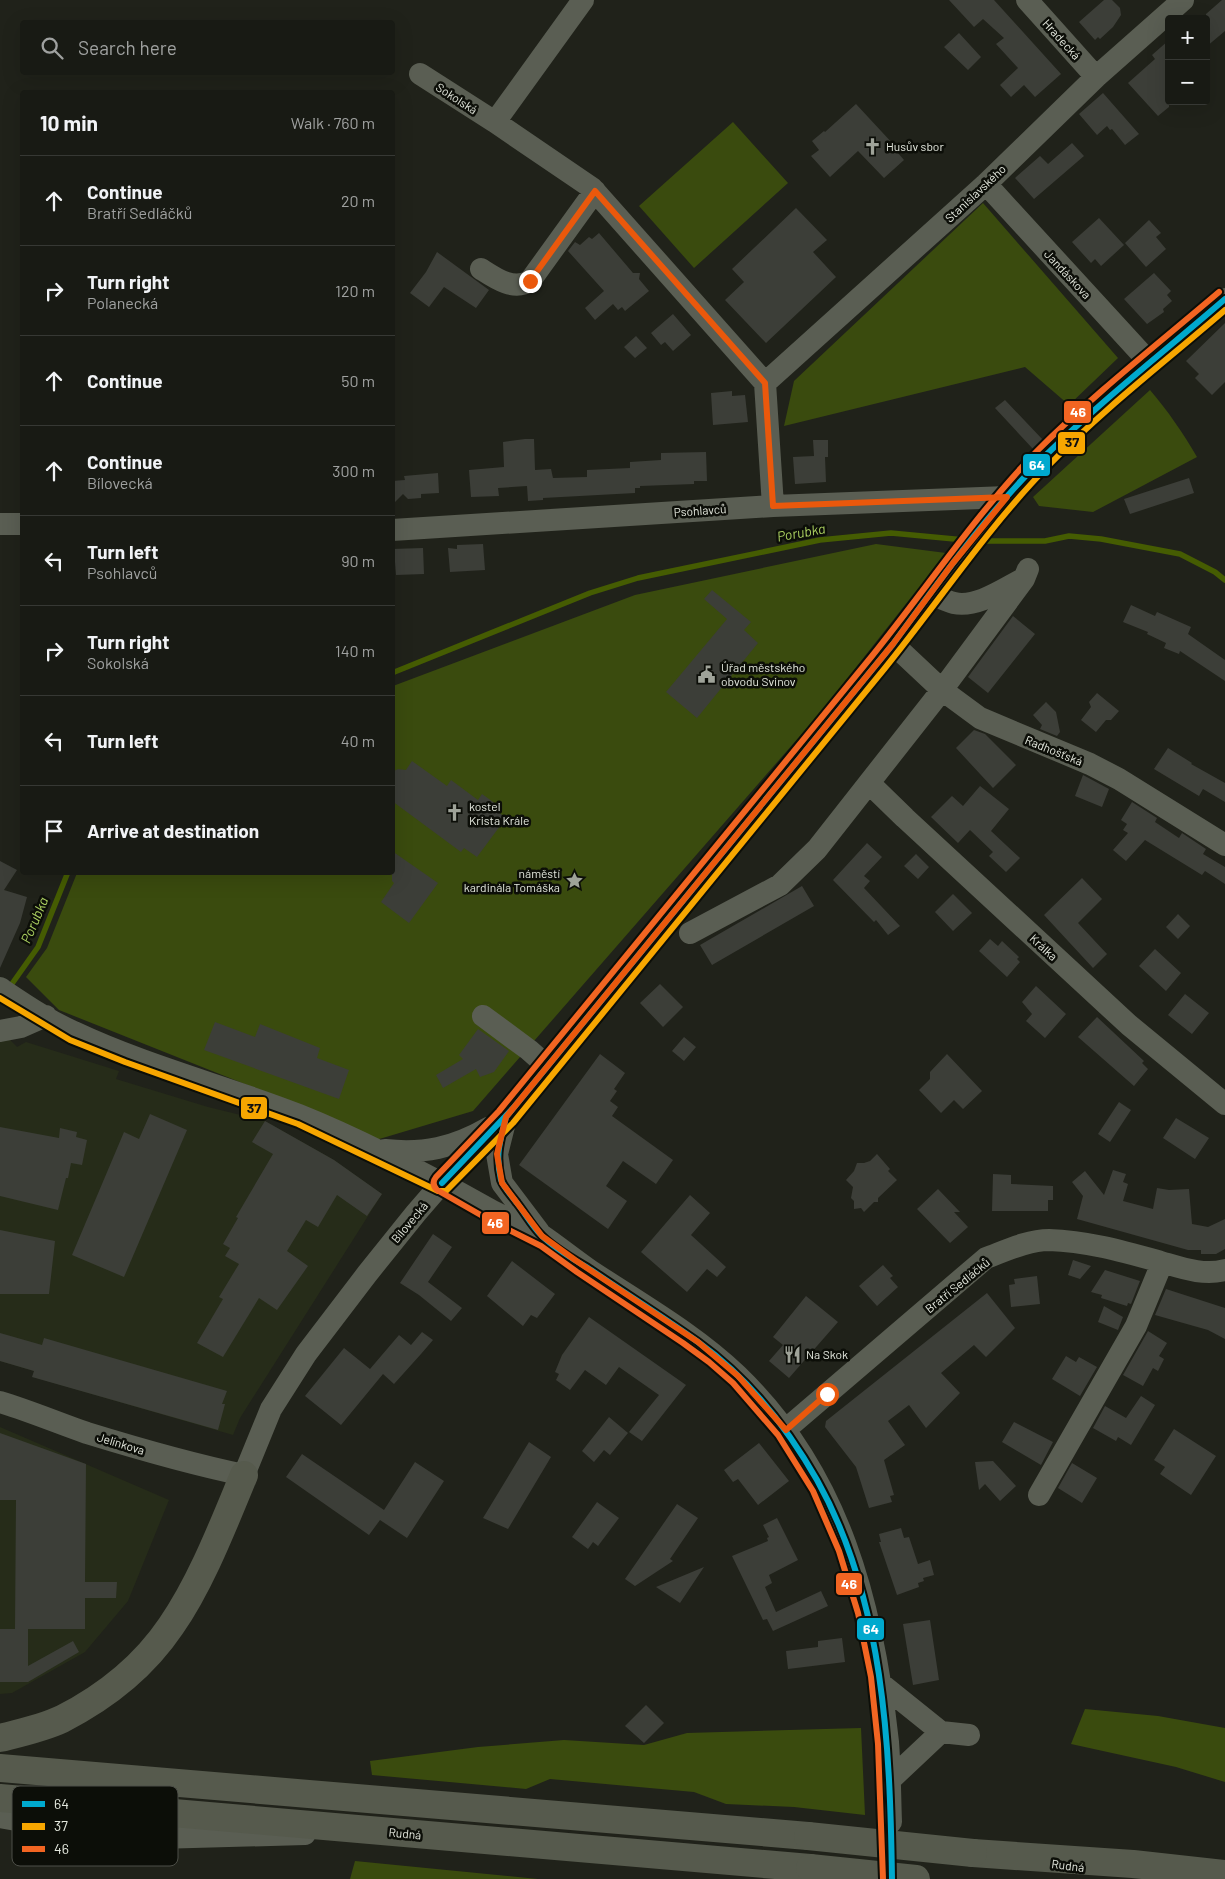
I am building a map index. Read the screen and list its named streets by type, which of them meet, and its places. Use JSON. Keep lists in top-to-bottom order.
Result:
{
  "streets": {
    "highway": ["Rudná"],
    "street": [
      "Hradecká",
      "Sokolská",
      "Stanislavského",
      "Jandáskova",
      "Psohlavců",
      "Radhošťská",
      "Králka",
      "Bílovecká",
      "Bratří Sedláčků",
      "Jelínkova"
    ]
  },
  "crossings": [
    ["Hradecká", "Stanislavského"],
    ["Stanislavského", "Jandáskova"],
    ["Jandáskova", "Bílovecká"],
    ["Psohlavců", "Bílovecká"],
    ["Radhošťská", "Bílovecká"],
    ["Bílovecká", "Jelínkova"]
  ],
  "water": ["Porubka"],
  "places": {
    "church": ["Husův sbor", "kostel Krista Krále"],
    "public building": ["Úřad městského obvodu Svinov"],
    "place": ["náměstí kardinála Tomáška"],
    "restaurant": ["Na Skok"]
  },
  "lines": ["transit line 46", "transit line 64", "transit line 37"],
  "legend": ["64", "37", "46"],
  "page": {
    "map_buttons": ["+", "−"],
    "search": "Search here",
    "heading": ["10 min", "Walk · 760 m"],
    "list": [
      ["Continue", "Bratří Sedláčků", "20 m"],
      ["Turn right", "Polanecká", "120 m"],
      ["Continue", "50 m"],
      ["Continue", "Bílovecká", "300 m"],
      ["Turn left", "Psohlavců", "90 m"],
      ["Turn right", "Sokolská", "140 m"],
      ["Turn left", "40 m"],
      "Arrive at destination"
    ]
  }
}
